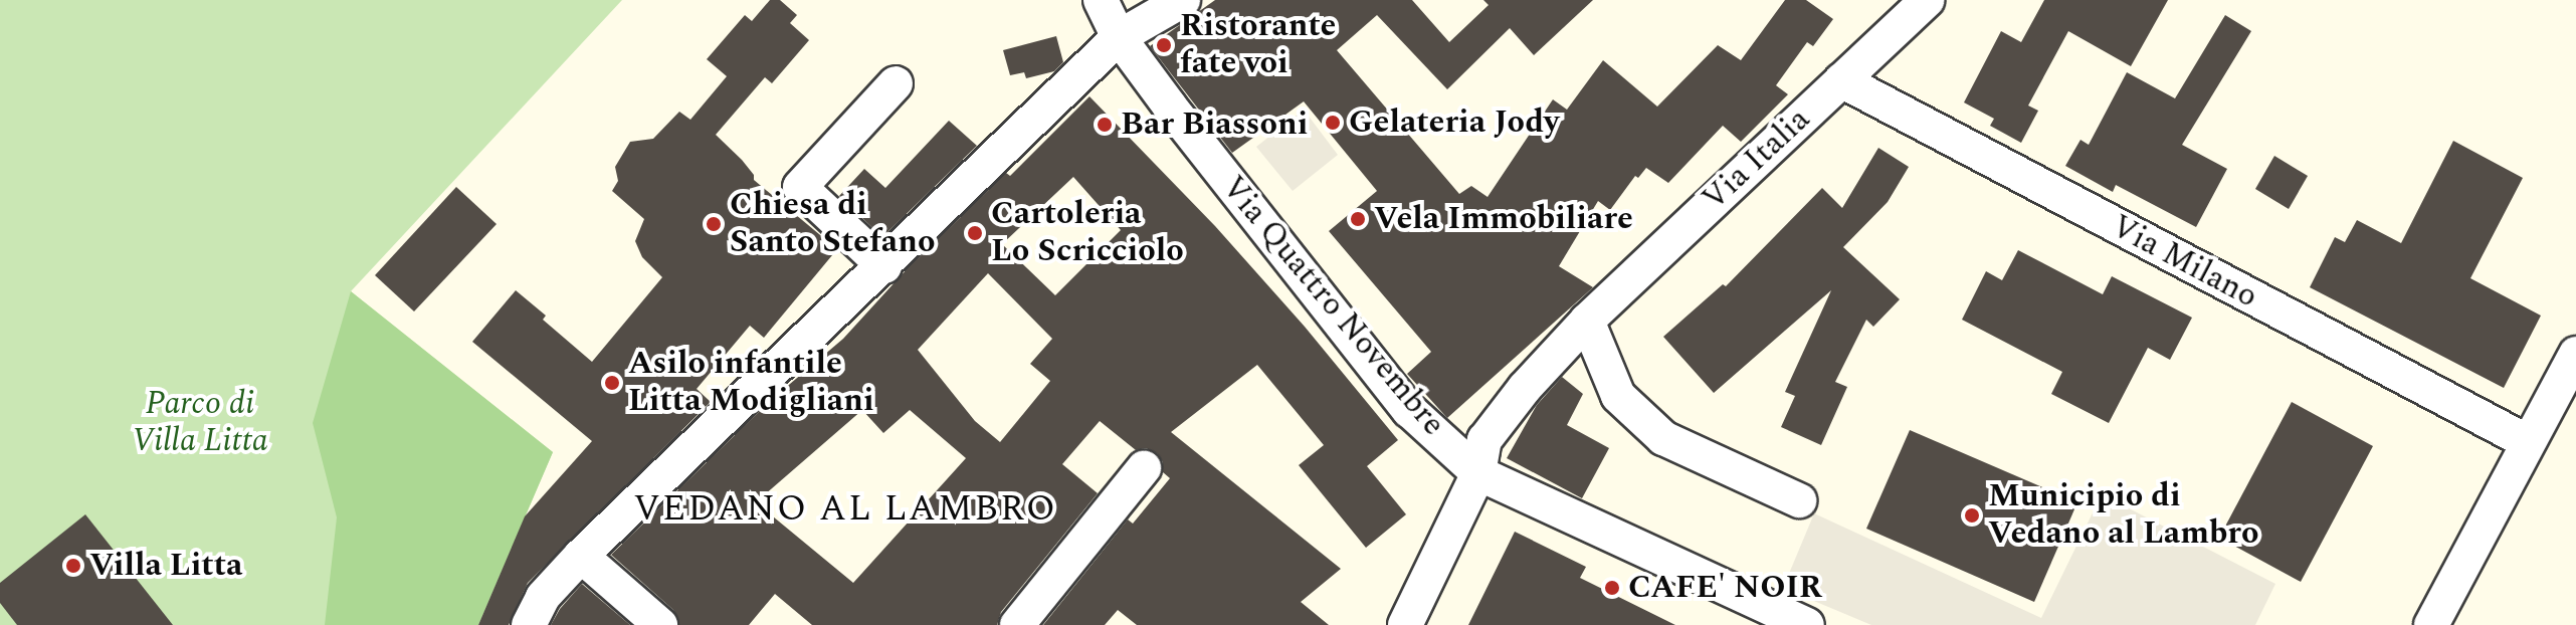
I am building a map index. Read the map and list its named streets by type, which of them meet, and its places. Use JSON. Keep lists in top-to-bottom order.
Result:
{
  "streets": {
    "street": ["Via Italia", "Via Milano", "Via Quattro Novembre"]
  },
  "crossings": [
    ["Via Italia", "Via Milano"],
    ["Via Italia", "Via Quattro Novembre"]
  ],
  "districts": ["VEDANO AL LAMBRO"],
  "parks": ["Parco di Villa Litta"],
  "places": [
    "Ristorante fate voi",
    "Gelateria Jody",
    "Bar Biassoni",
    "Vela Immobiliare",
    "Chiesa di Santo Stefano",
    "Cartoleria Lo Scricciolo",
    "Asilo infantile Litta Modigliani",
    "Municipio di Vedano al Lambro",
    "Villa Litta",
    "CAFE' NOIR"
  ]
}
